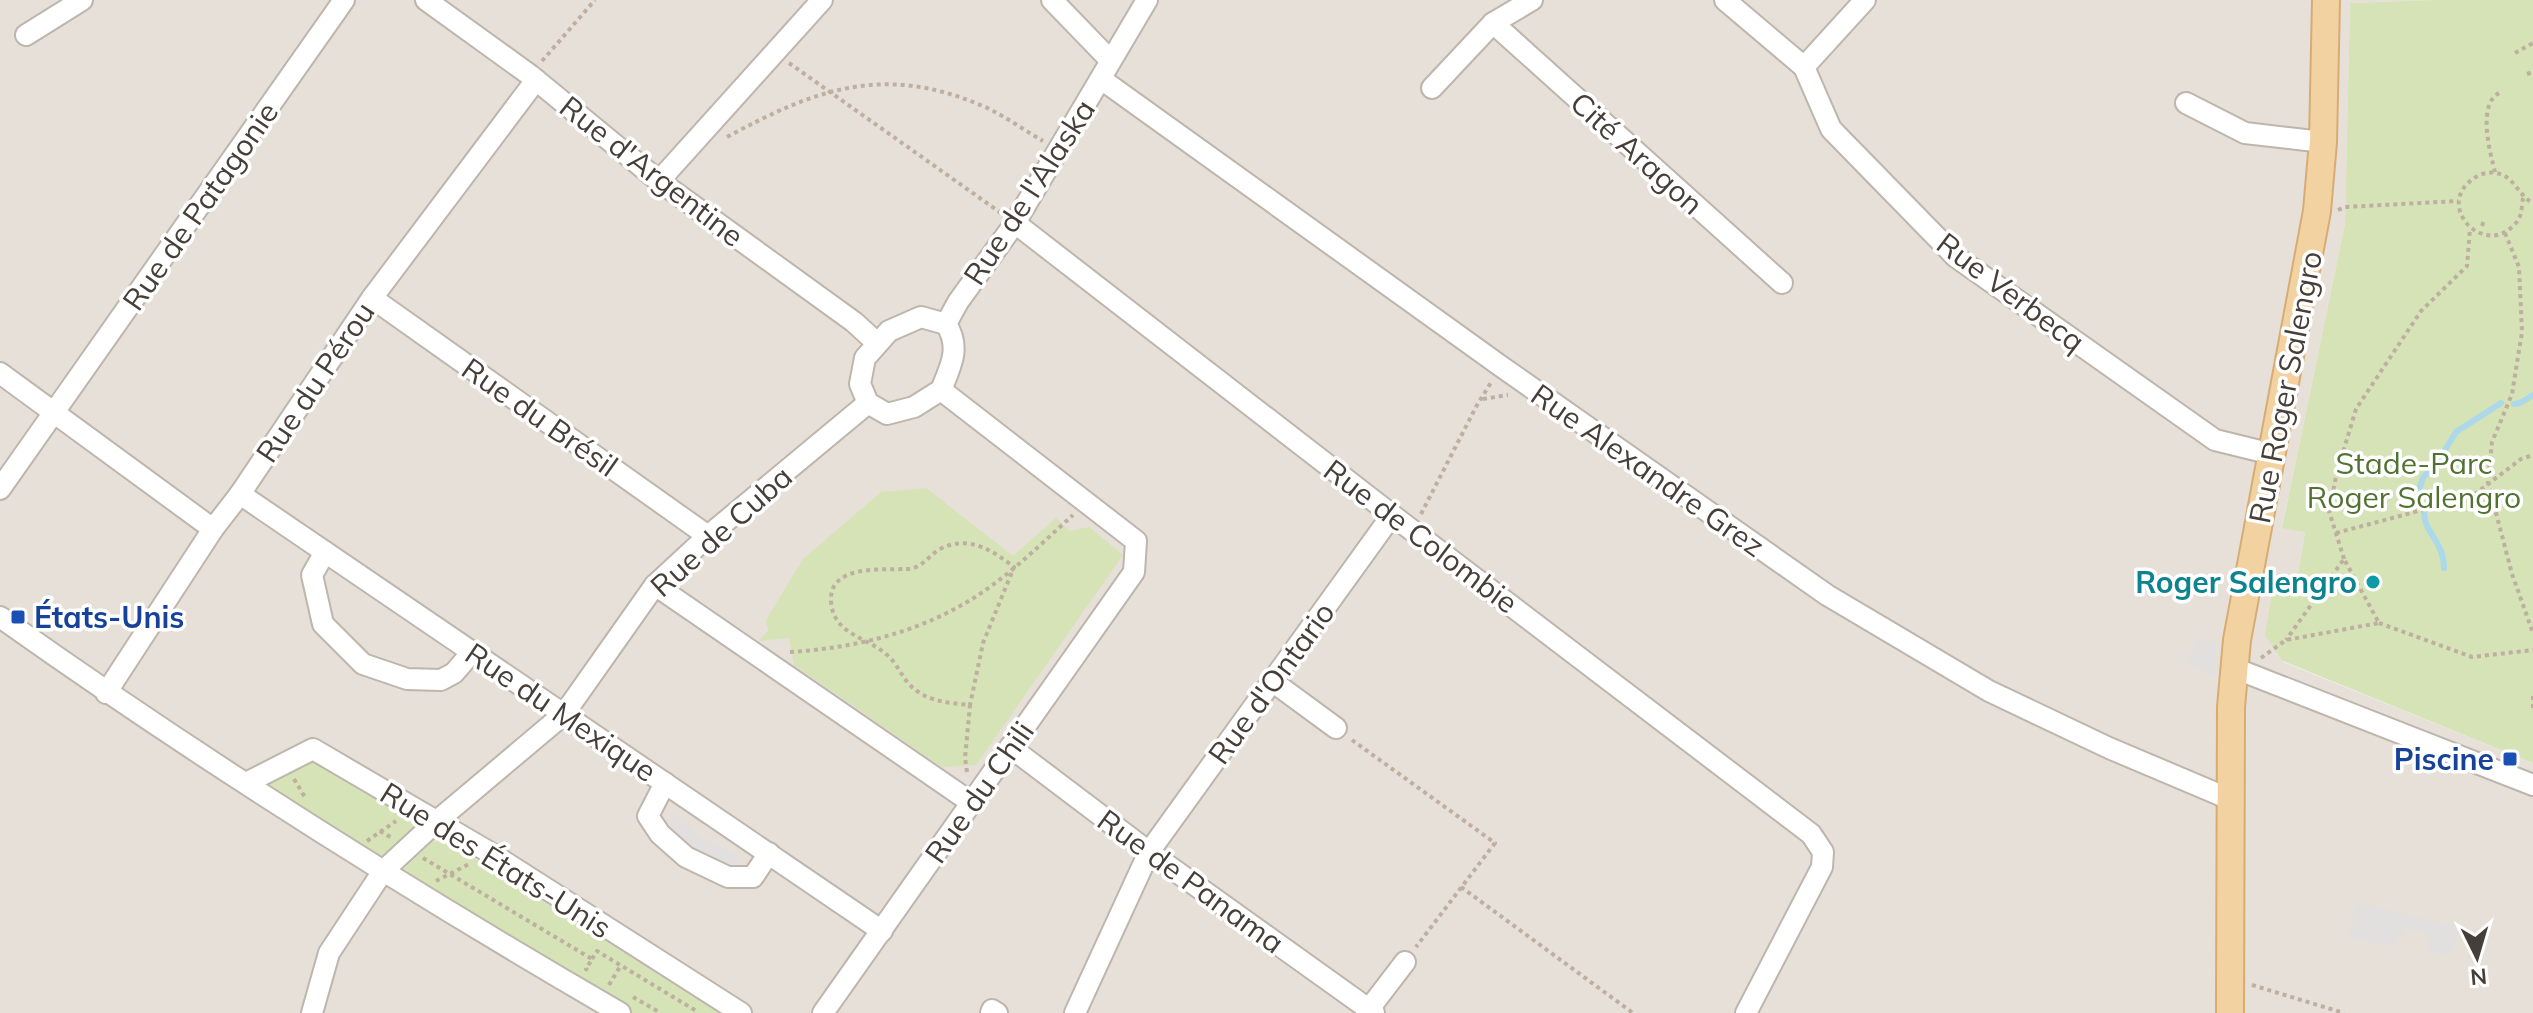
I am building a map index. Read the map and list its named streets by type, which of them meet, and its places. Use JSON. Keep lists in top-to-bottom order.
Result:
{
  "streets": {
    "main road": ["Rue Roger Salengro"],
    "street": [
      "Cité Aragon",
      "Rue d'Argentine",
      "Rue de l'Alaska",
      "Rue de Patagonie",
      "Rue Verbecq",
      "Rue du Pérou",
      "Rue du Brésil",
      "Rue Alexandre Grez",
      "Rue de Cuba",
      "Rue de Colombie",
      "Rue d'Ontario",
      "Rue du Mexique",
      "Rue du Chili",
      "Rue des États-Unis",
      "Rue de Panama"
    ]
  },
  "crossings": [
    ["Rue d'Argentine", "Rue de l'Alaska"],
    ["Rue d'Argentine", "Rue du Pérou"],
    ["Rue d'Argentine", "Rue de Cuba"],
    ["Rue de l'Alaska", "Rue Alexandre Grez"],
    ["Rue de l'Alaska", "Rue de Cuba"],
    ["Rue de l'Alaska", "Rue de Colombie"],
    ["Rue Verbecq", "Rue Roger Salengro"],
    ["Rue du Pérou", "Rue du Brésil"],
    ["Rue du Pérou", "Rue du Mexique"],
    ["Rue Roger Salengro", "Rue Alexandre Grez"],
    ["Rue du Brésil", "Rue de Cuba"],
    ["Rue de Cuba", "Rue du Mexique"],
    ["Rue de Cuba", "Rue des États-Unis"],
    ["Rue de Colombie", "Rue d'Ontario"],
    ["Rue d'Ontario", "Rue de Panama"],
    ["Rue du Mexique", "Rue du Chili"],
    ["Rue du Chili", "Rue de Panama"]
  ],
  "parks": ["Stade-Parc Roger Salengro"],
  "places": {
    "other": ["Roger Salengro"],
    "transit": ["États-Unis", "Piscine"]
  },
  "north": "bottom"
}
